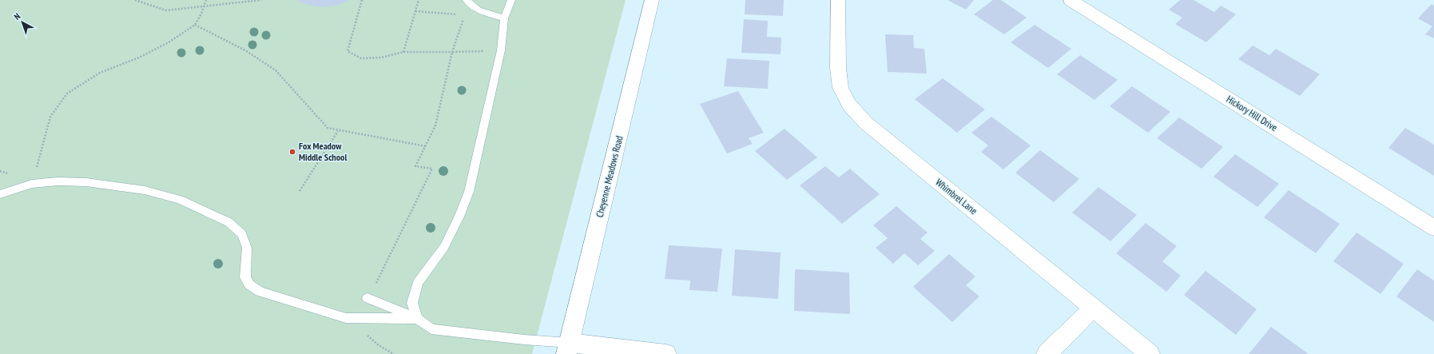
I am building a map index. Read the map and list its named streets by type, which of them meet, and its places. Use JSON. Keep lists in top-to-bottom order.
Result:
{
  "streets": {
    "street": ["Hickory Hill Drive", "Cheyenne Meadows Road", "Whimbrel Lane"]
  },
  "places": ["Fox Meadow Middle School"],
  "north": "top left"
}
